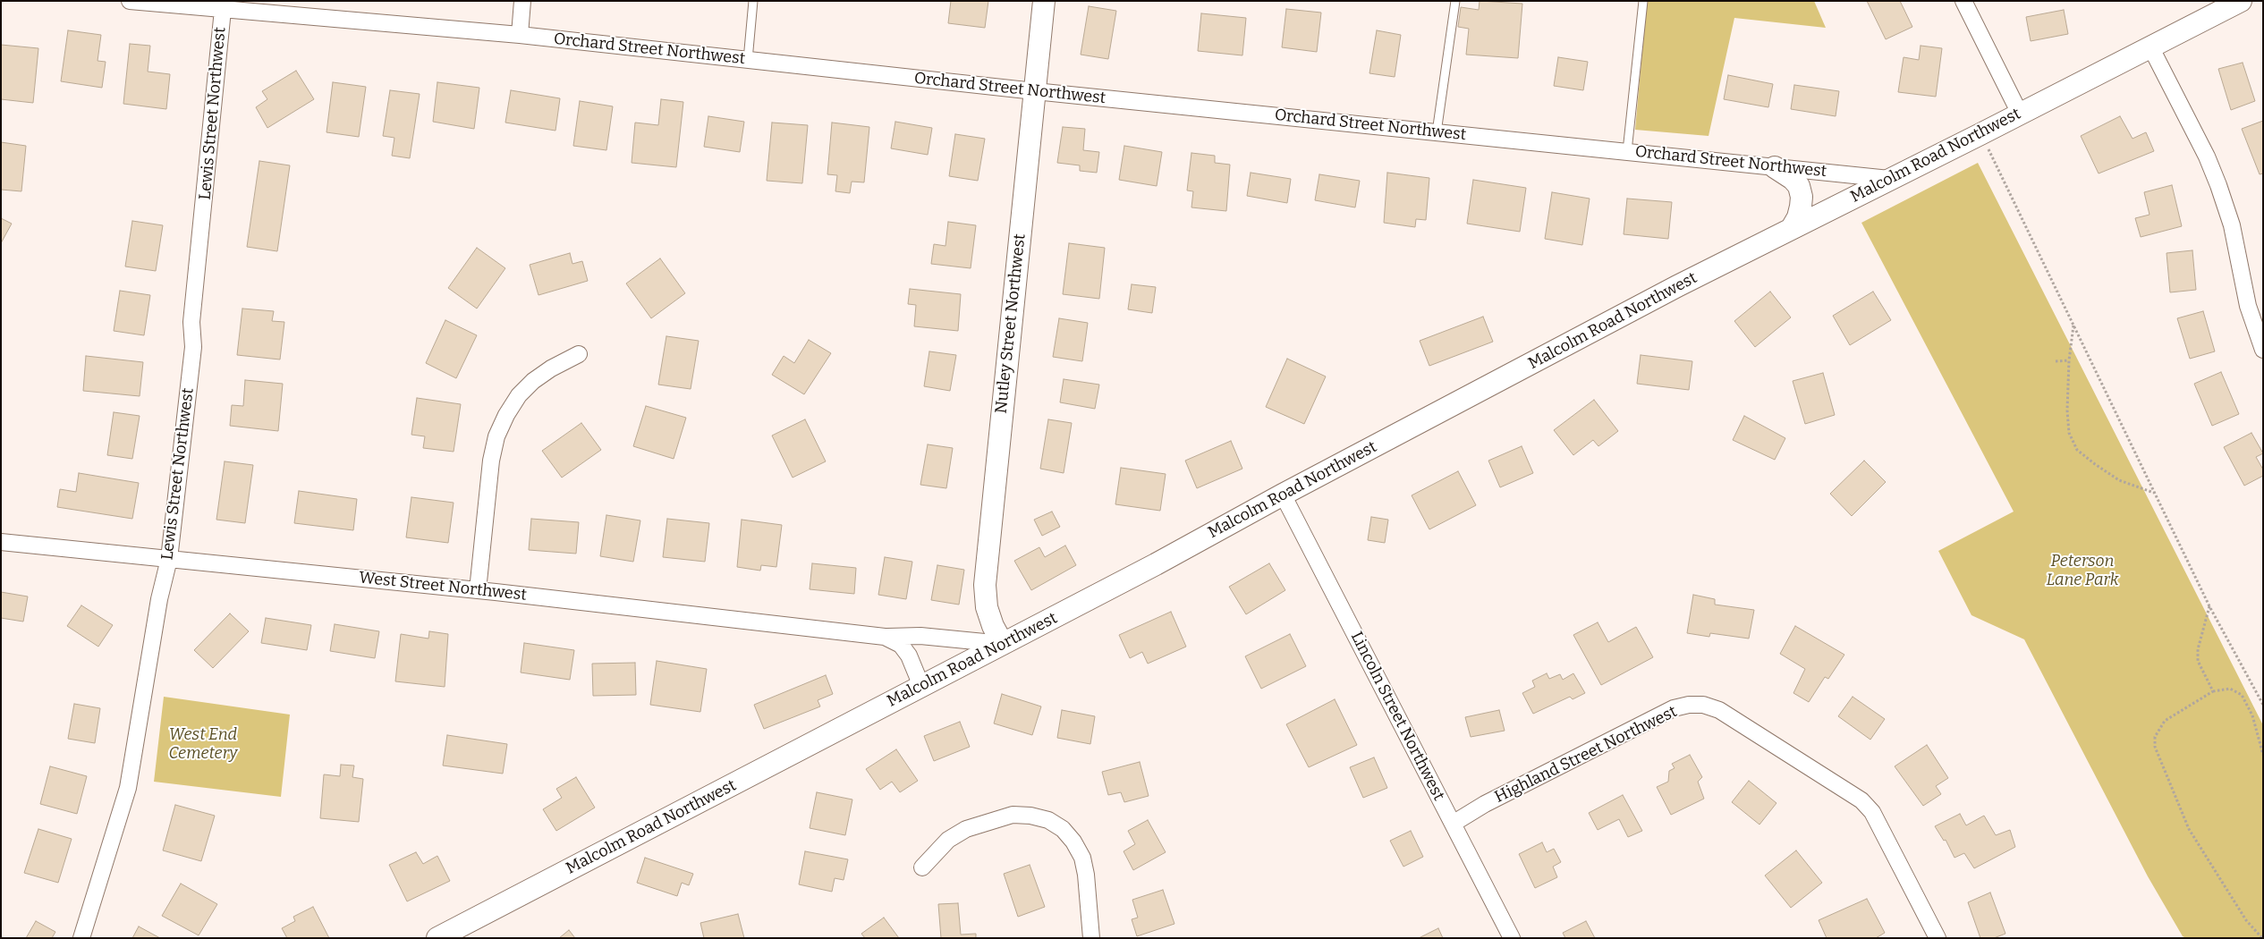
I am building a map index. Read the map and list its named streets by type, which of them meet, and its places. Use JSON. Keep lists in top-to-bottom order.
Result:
{
  "streets": {
    "main road": ["Malcolm Road Northwest", "Nutley Street Northwest"],
    "street": [
      "Orchard Street Northwest",
      "Lewis Street Northwest",
      "West Street Northwest",
      "Lincoln Street Northwest",
      "Highland Street Northwest"
    ]
  },
  "crossings": [
    ["Orchard Street Northwest", "Lewis Street Northwest"],
    ["Orchard Street Northwest", "Malcolm Road Northwest"],
    ["Orchard Street Northwest", "Nutley Street Northwest"],
    ["Lewis Street Northwest", "West Street Northwest"],
    ["Malcolm Road Northwest", "Nutley Street Northwest"],
    ["Malcolm Road Northwest", "West Street Northwest"],
    ["Malcolm Road Northwest", "Lincoln Street Northwest"],
    ["Nutley Street Northwest", "West Street Northwest"],
    ["Lincoln Street Northwest", "Highland Street Northwest"]
  ],
  "parks": ["Peterson Lane Park", "West End Cemetery"]
}
